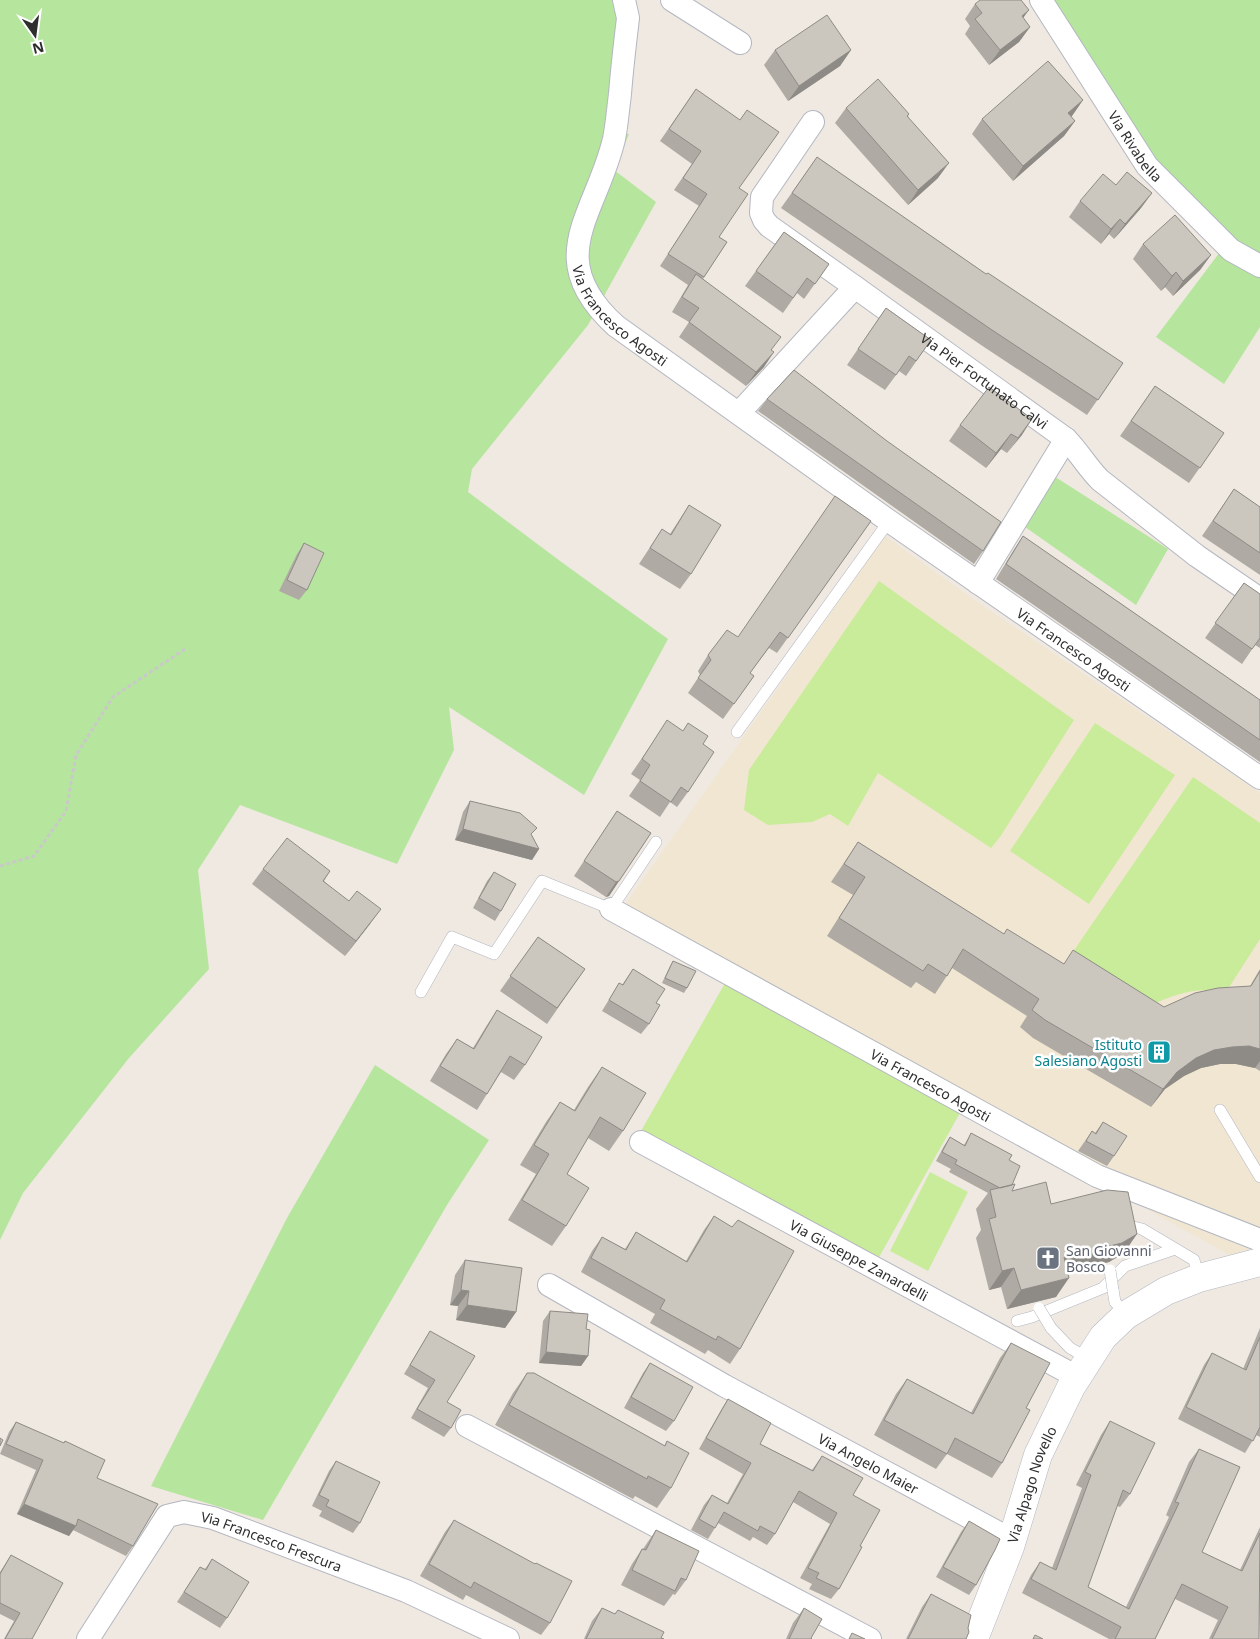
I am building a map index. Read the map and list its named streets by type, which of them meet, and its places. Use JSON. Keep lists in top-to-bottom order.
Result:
{
  "streets": {
    "street": [
      "Via Rivabella",
      "Via Francesco Agosti",
      "Via Pier Fortunato Calvi",
      "Via Giuseppe Zanardelli",
      "Via Angelo Maier",
      "Via Alpago Novello",
      "Via Francesco Frescura"
    ]
  },
  "crossings": [
    ["Via Giuseppe Zanardelli", "Via Alpago Novello"],
    ["Via Angelo Maier", "Via Alpago Novello"]
  ],
  "places": {
    "building": ["Istituto Salesiano Agosti"],
    "church": ["San Giovanni Bosco"]
  },
  "north": "bottom"
}
